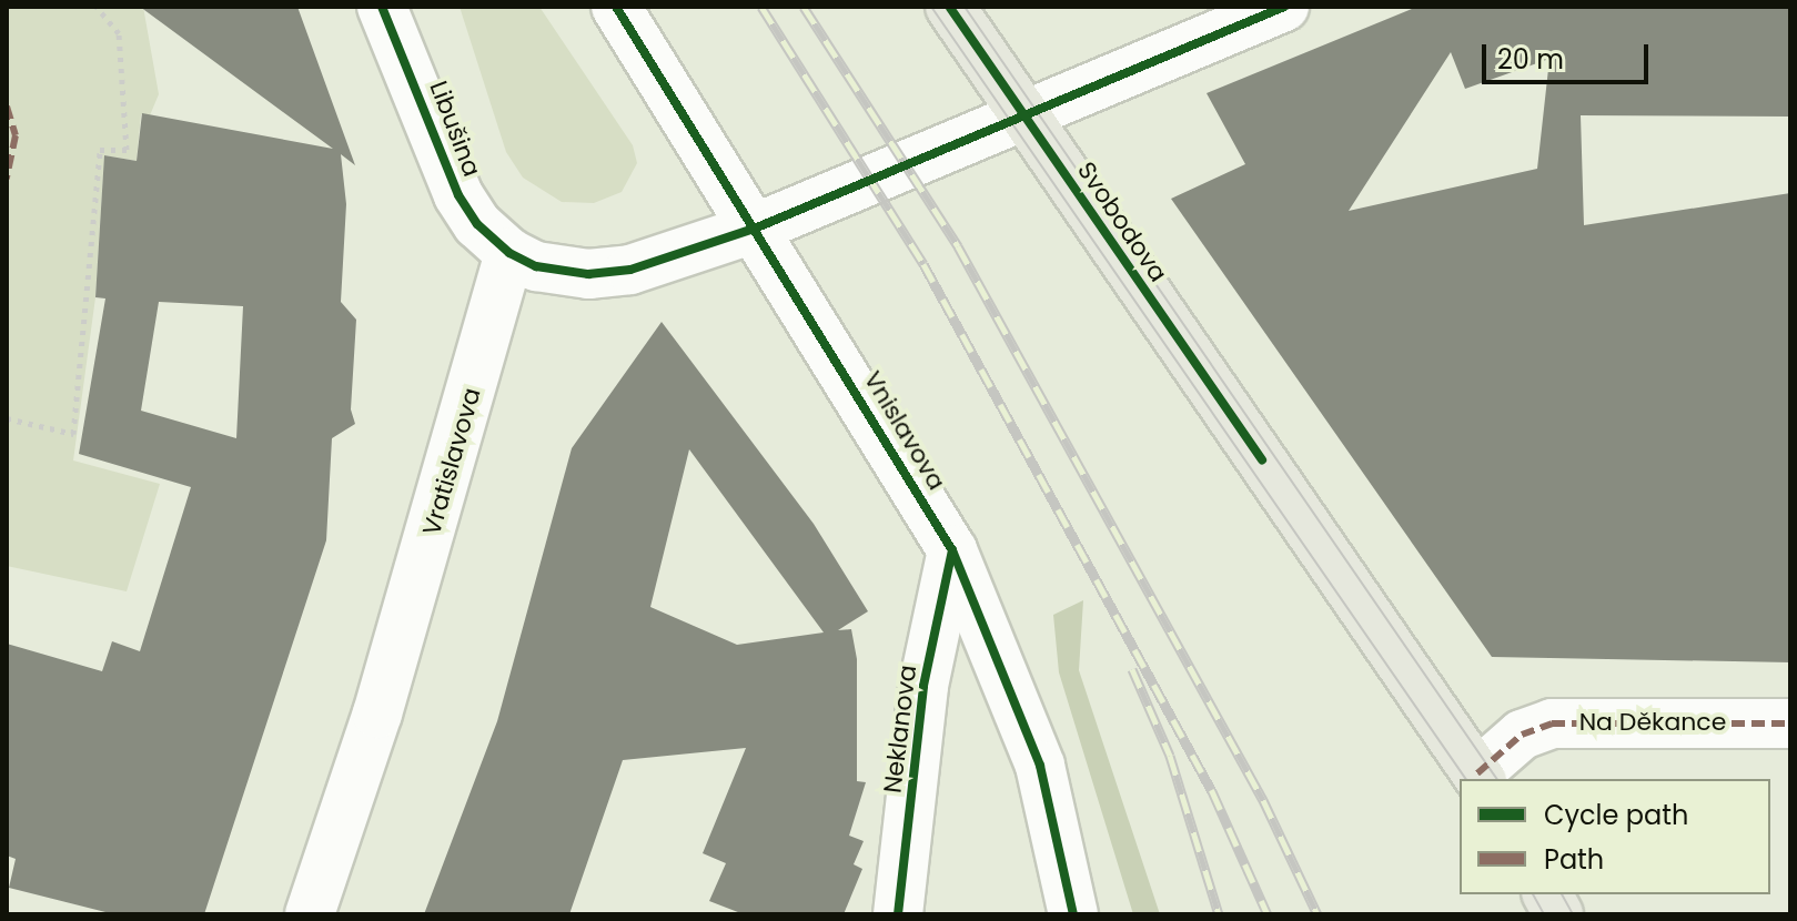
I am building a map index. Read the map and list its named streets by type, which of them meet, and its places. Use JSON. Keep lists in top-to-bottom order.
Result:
{
  "streets": {
    "main road": ["Svobodova"],
    "street": [
      "Libušina",
      "Vnislavova",
      "Vratislavova",
      "Na Děkance",
      "Neklanova"
    ]
  },
  "crossings": [
    ["Libušina", "Vratislavova"],
    ["Svobodova", "Na Děkance"],
    ["Vnislavova", "Neklanova"]
  ],
  "legend": ["Cycle path", "Path"],
  "scale_bar": "20 m"
}
